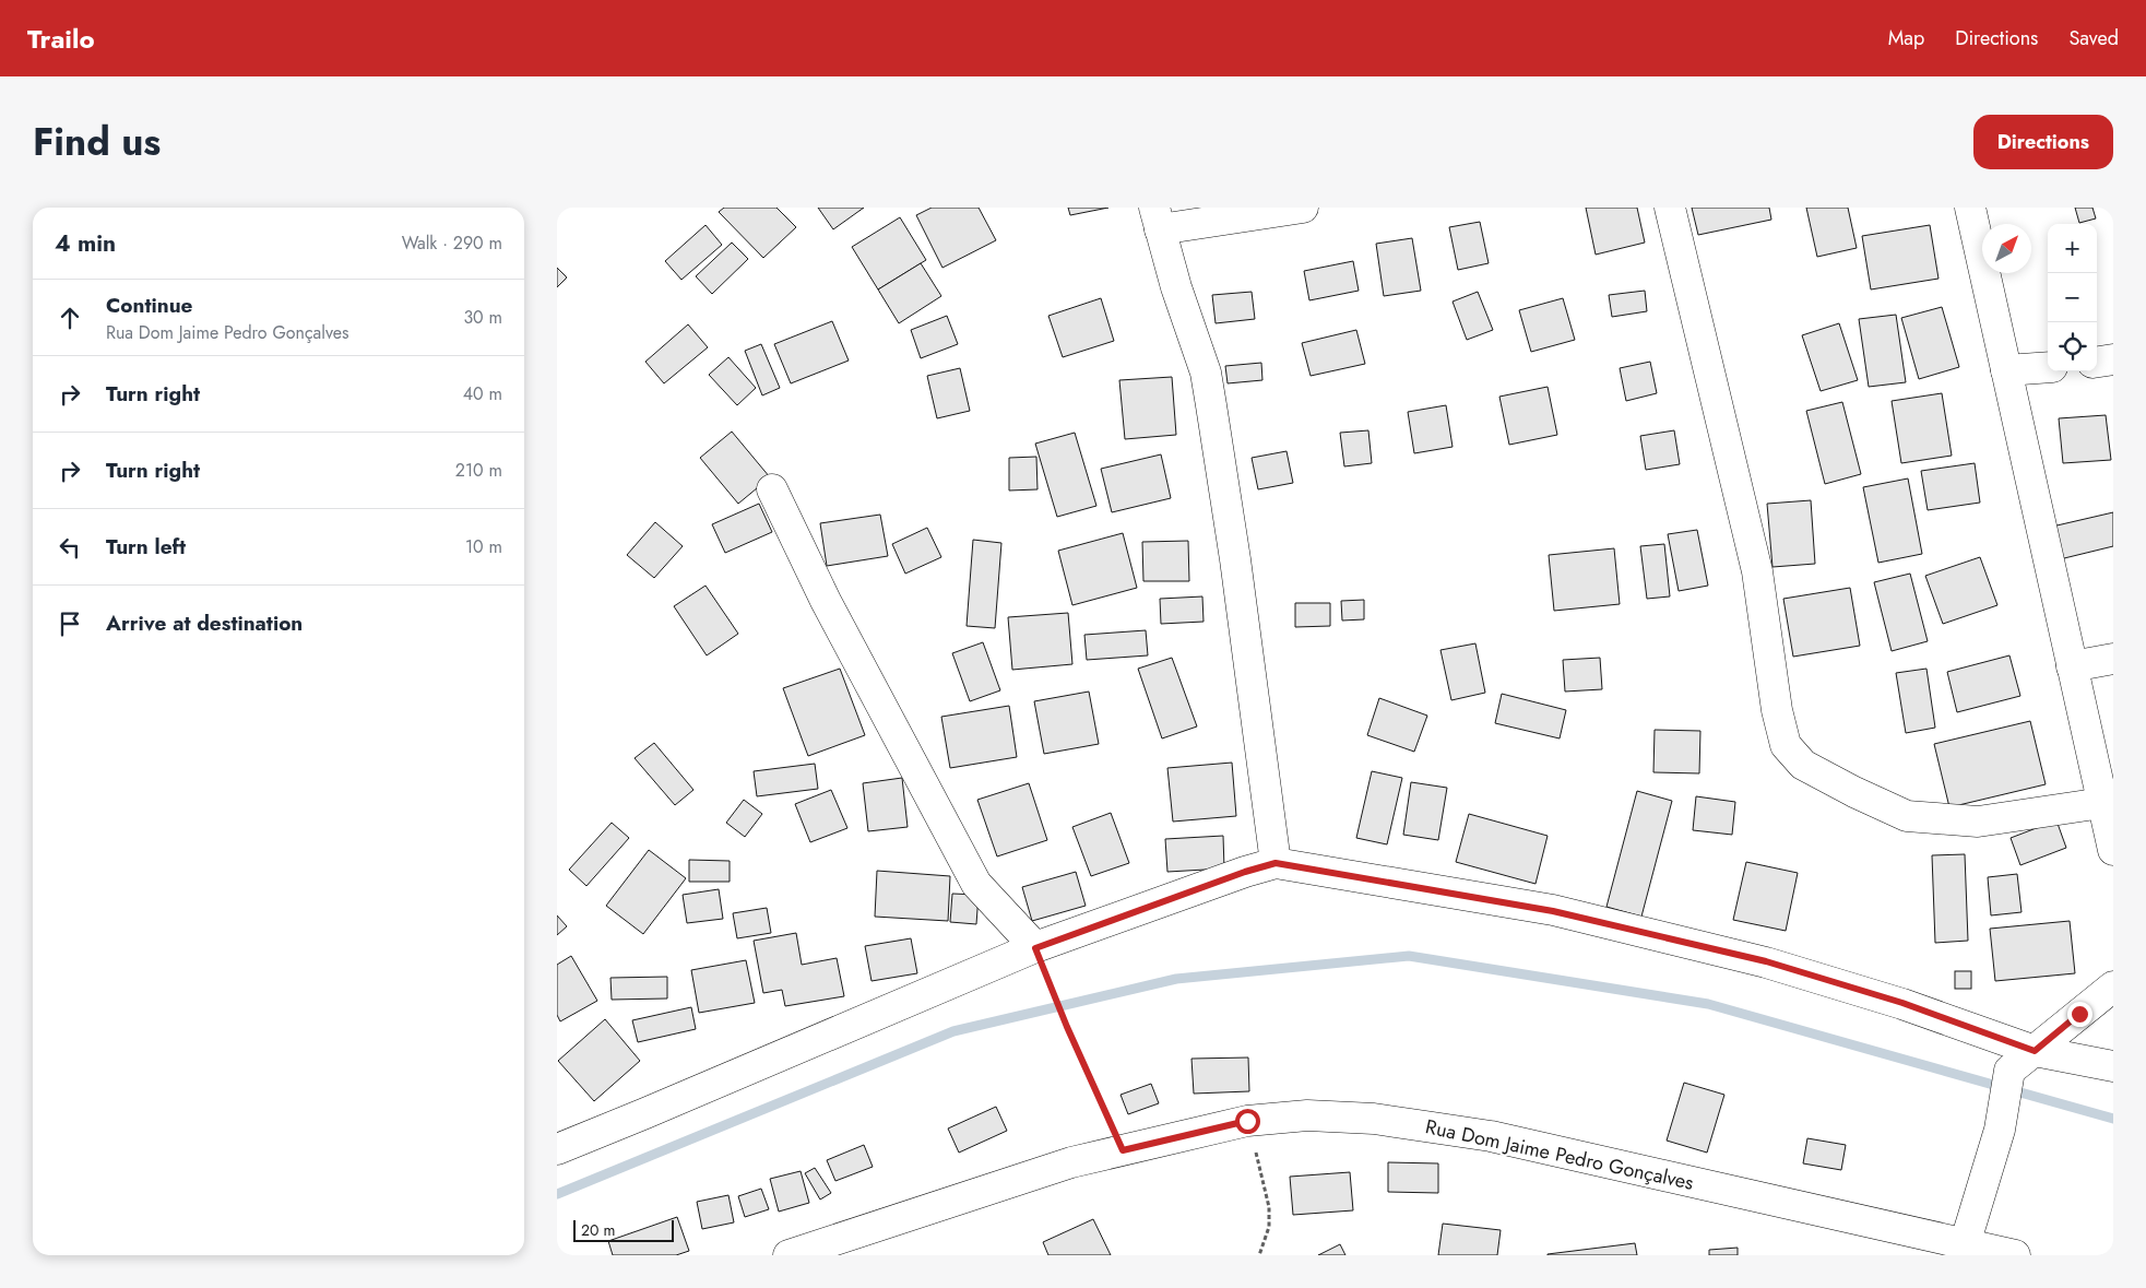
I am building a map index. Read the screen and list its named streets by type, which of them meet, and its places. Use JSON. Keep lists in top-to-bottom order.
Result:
{
  "streets": {
    "street": ["Rua Dom Jaime Pedro Gonçalves"]
  },
  "scale_bar": "20 m",
  "north": "top right",
  "page": {
    "header": "Trailo",
    "nav": ["Map", "Directions", "Saved"],
    "title": "Find us",
    "buttons": "Directions",
    "heading": ["4 min", "Walk · 290 m"],
    "map_buttons": ["+", "−"],
    "list": [
      ["Continue", "Rua Dom Jaime Pedro Gonçalves", "30 m"],
      ["Turn right", "40 m"],
      ["Turn right", "210 m"],
      ["Turn left", "10 m"],
      "Arrive at destination"
    ],
    "scale": "20 m"
  }
}
